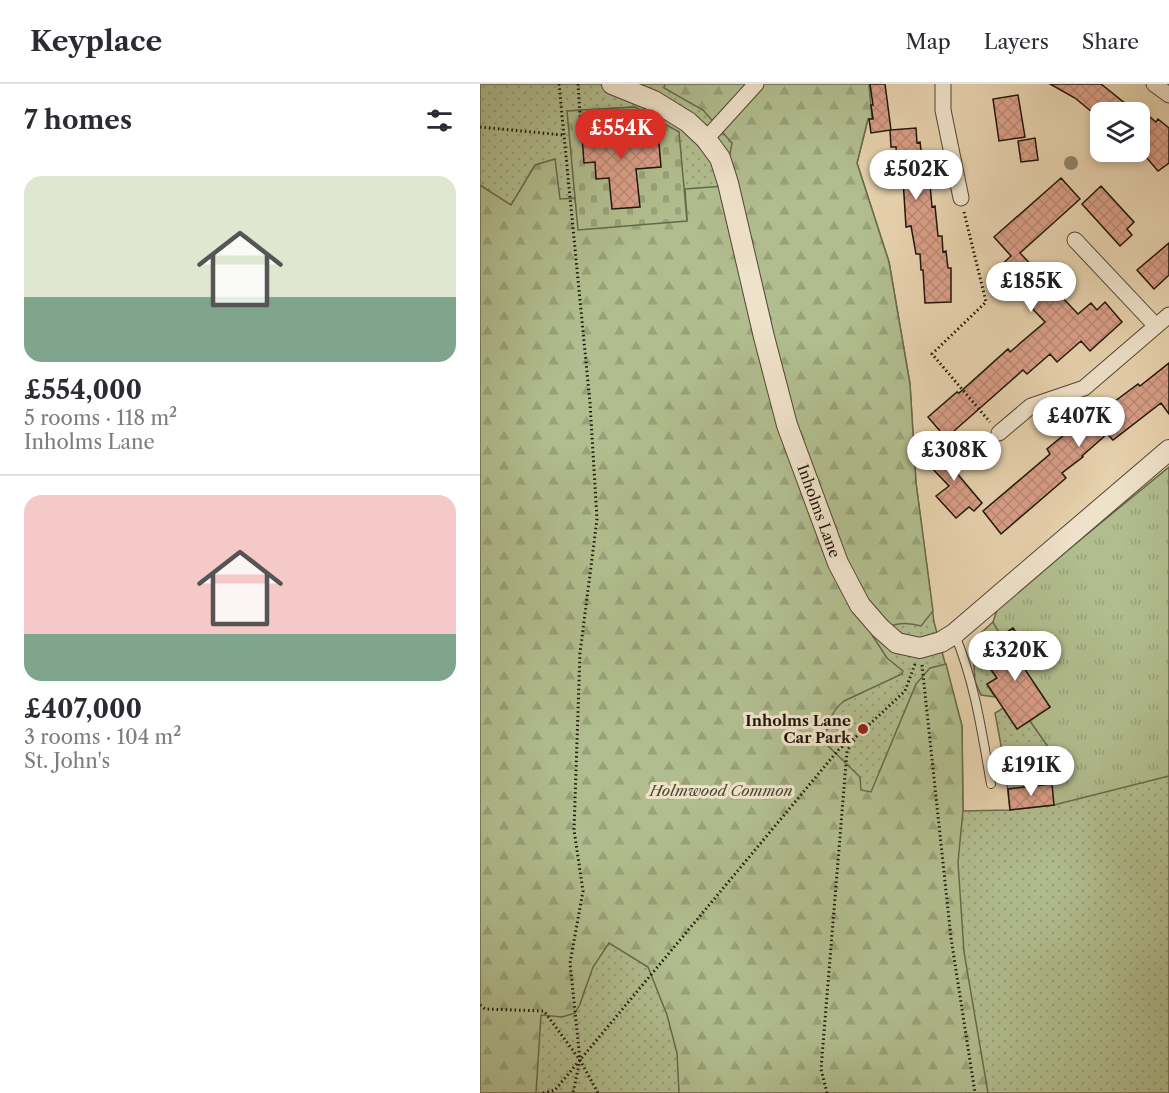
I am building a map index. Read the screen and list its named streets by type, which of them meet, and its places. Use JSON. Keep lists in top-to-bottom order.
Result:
{
  "streets": {
    "street": ["Inholms Lane"]
  },
  "parks": ["Holmwood Common"],
  "places": ["Inholms Lane Car Park"],
  "page": {
    "header": "Keyplace",
    "nav": ["Map", "Layers", "Share"],
    "heading": "7 homes",
    "price": [
      "£554K",
      "£502K",
      "£185K",
      "£407K",
      "£308K",
      "£320K",
      "£191K"
    ],
    "list": [
      {
        "name": "£554,000",
        "note": "5 rooms · 118 m² · Inholms Lane"
      },
      {
        "name": "£407,000",
        "note": "3 rooms · 104 m² · St. John's"
      }
    ]
  }
}
